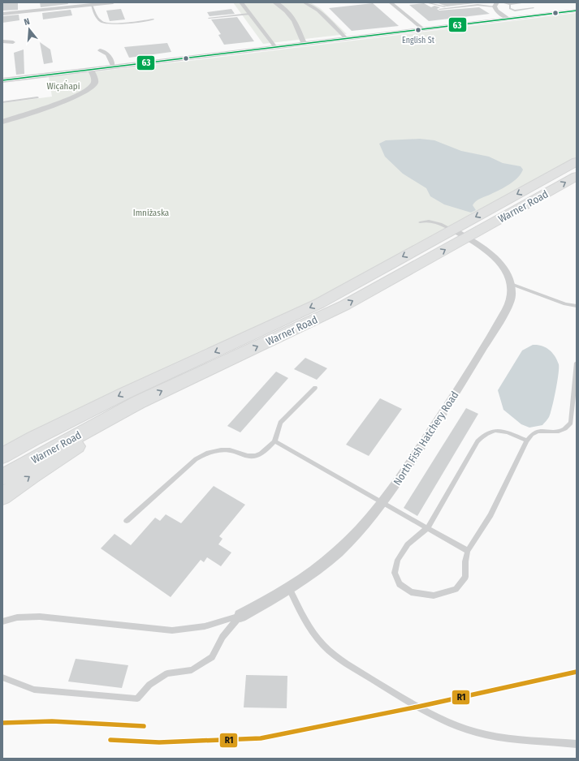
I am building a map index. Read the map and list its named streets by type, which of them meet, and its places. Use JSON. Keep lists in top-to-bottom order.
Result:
{
  "streets": {
    "highway": ["Warner Road"],
    "street": ["North Fish Hatchery Road"]
  },
  "crossings": [
    ["Warner Road", "North Fish Hatchery Road"]
  ],
  "parks": ["Wic̣aḣapi", "Imniżaska"],
  "places": ["English St"],
  "lines": ["transit line 63", "transit line R1"],
  "north": "top"
}
